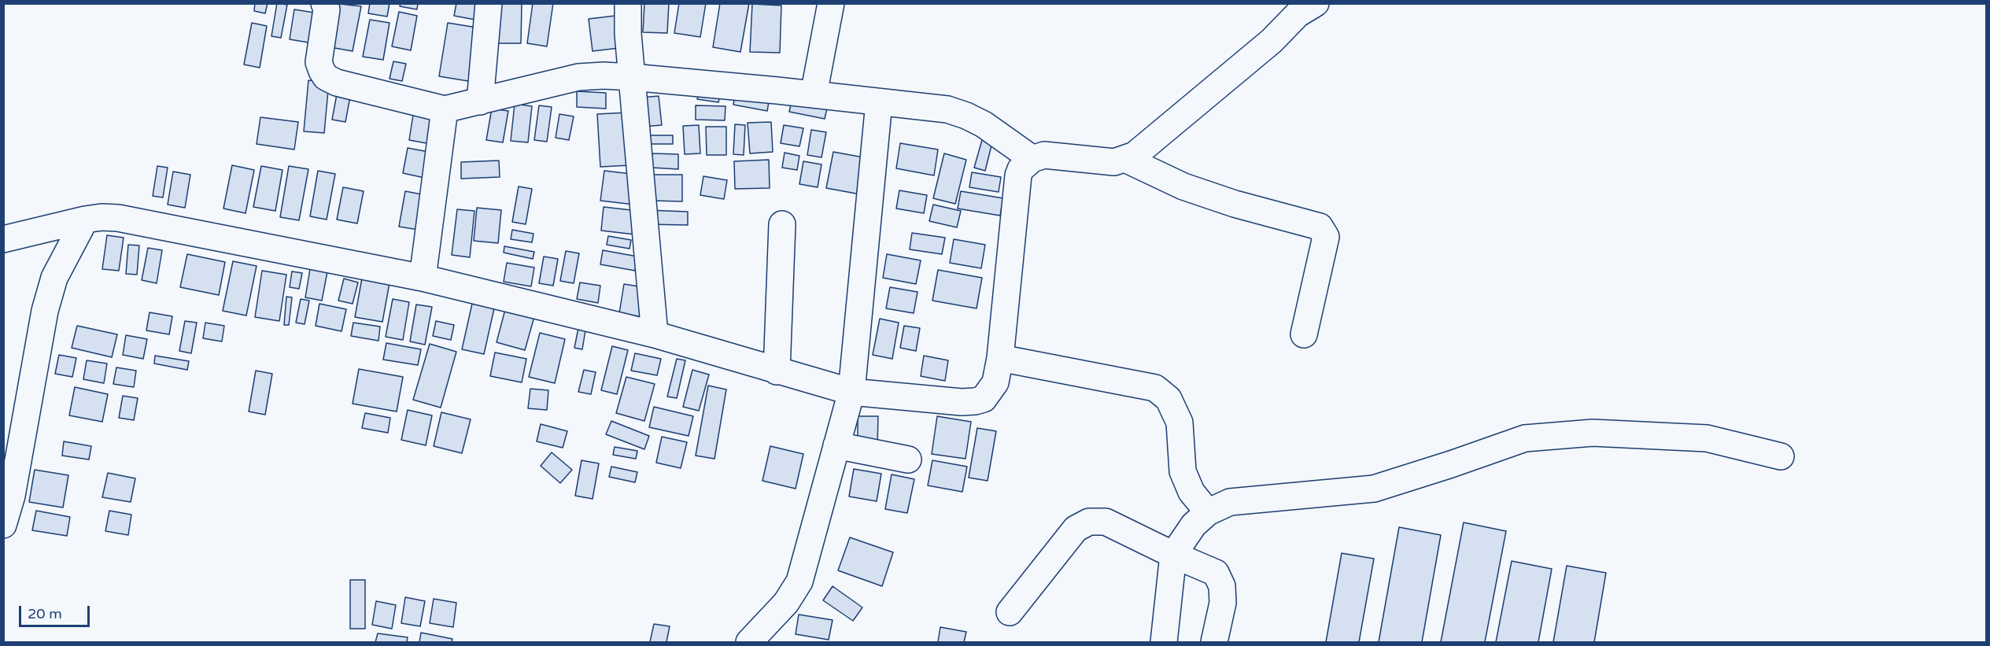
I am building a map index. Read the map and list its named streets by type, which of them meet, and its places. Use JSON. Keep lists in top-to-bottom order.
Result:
{
  "scale_bar": "20 m"
}
